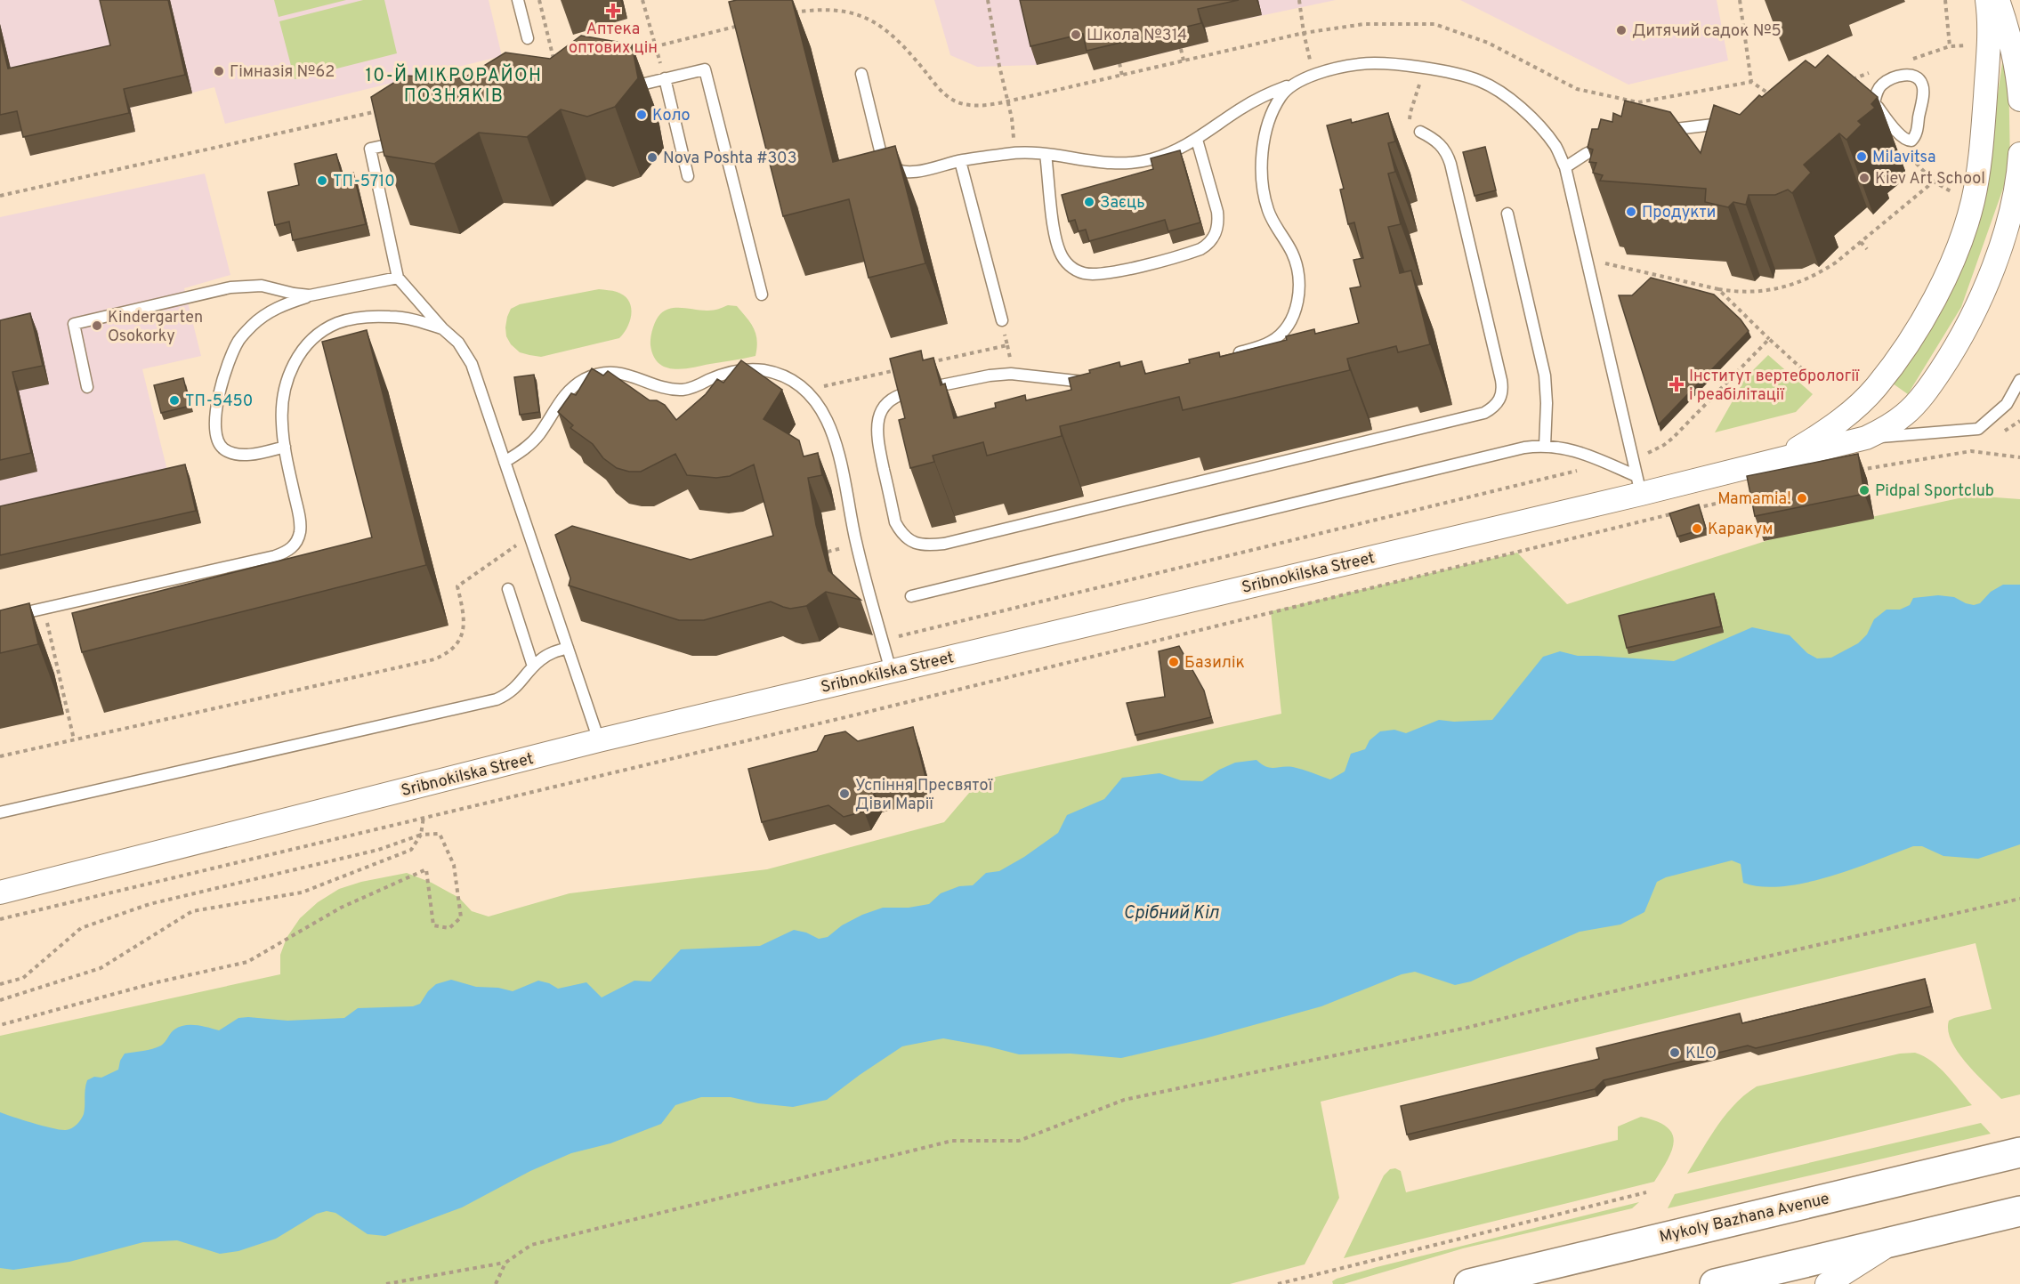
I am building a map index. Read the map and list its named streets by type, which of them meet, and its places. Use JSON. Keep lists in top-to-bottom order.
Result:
{
  "streets": {
    "highway": ["Mykoly Bazhana Avenue"],
    "street": ["Sribnokilska Street"]
  },
  "districts": ["10-Й МІКРОРАЙОН ПОЗНЯКІВ"],
  "water": ["Срібний Кіл"],
  "places": {
    "health": ["Аптека оптових цін", "Інститут вертебрології і реабілітації"],
    "other": [
      "Дитячий садок №5",
      "Школа №314",
      "Гімназія №62",
      "Коло",
      "Milavitsa",
      "Nova Poshta #303",
      "Kiev Art School",
      "ТП-5710",
      "Заєць",
      "Продукти",
      "Kindergarten Osokorky",
      "ТП-5450",
      "Pidpal Sportclub",
      "Mamamia!",
      "Каракум",
      "Базилік",
      "Успіння Пресвятої Діви Марії",
      "KLO"
    ]
  }
}
